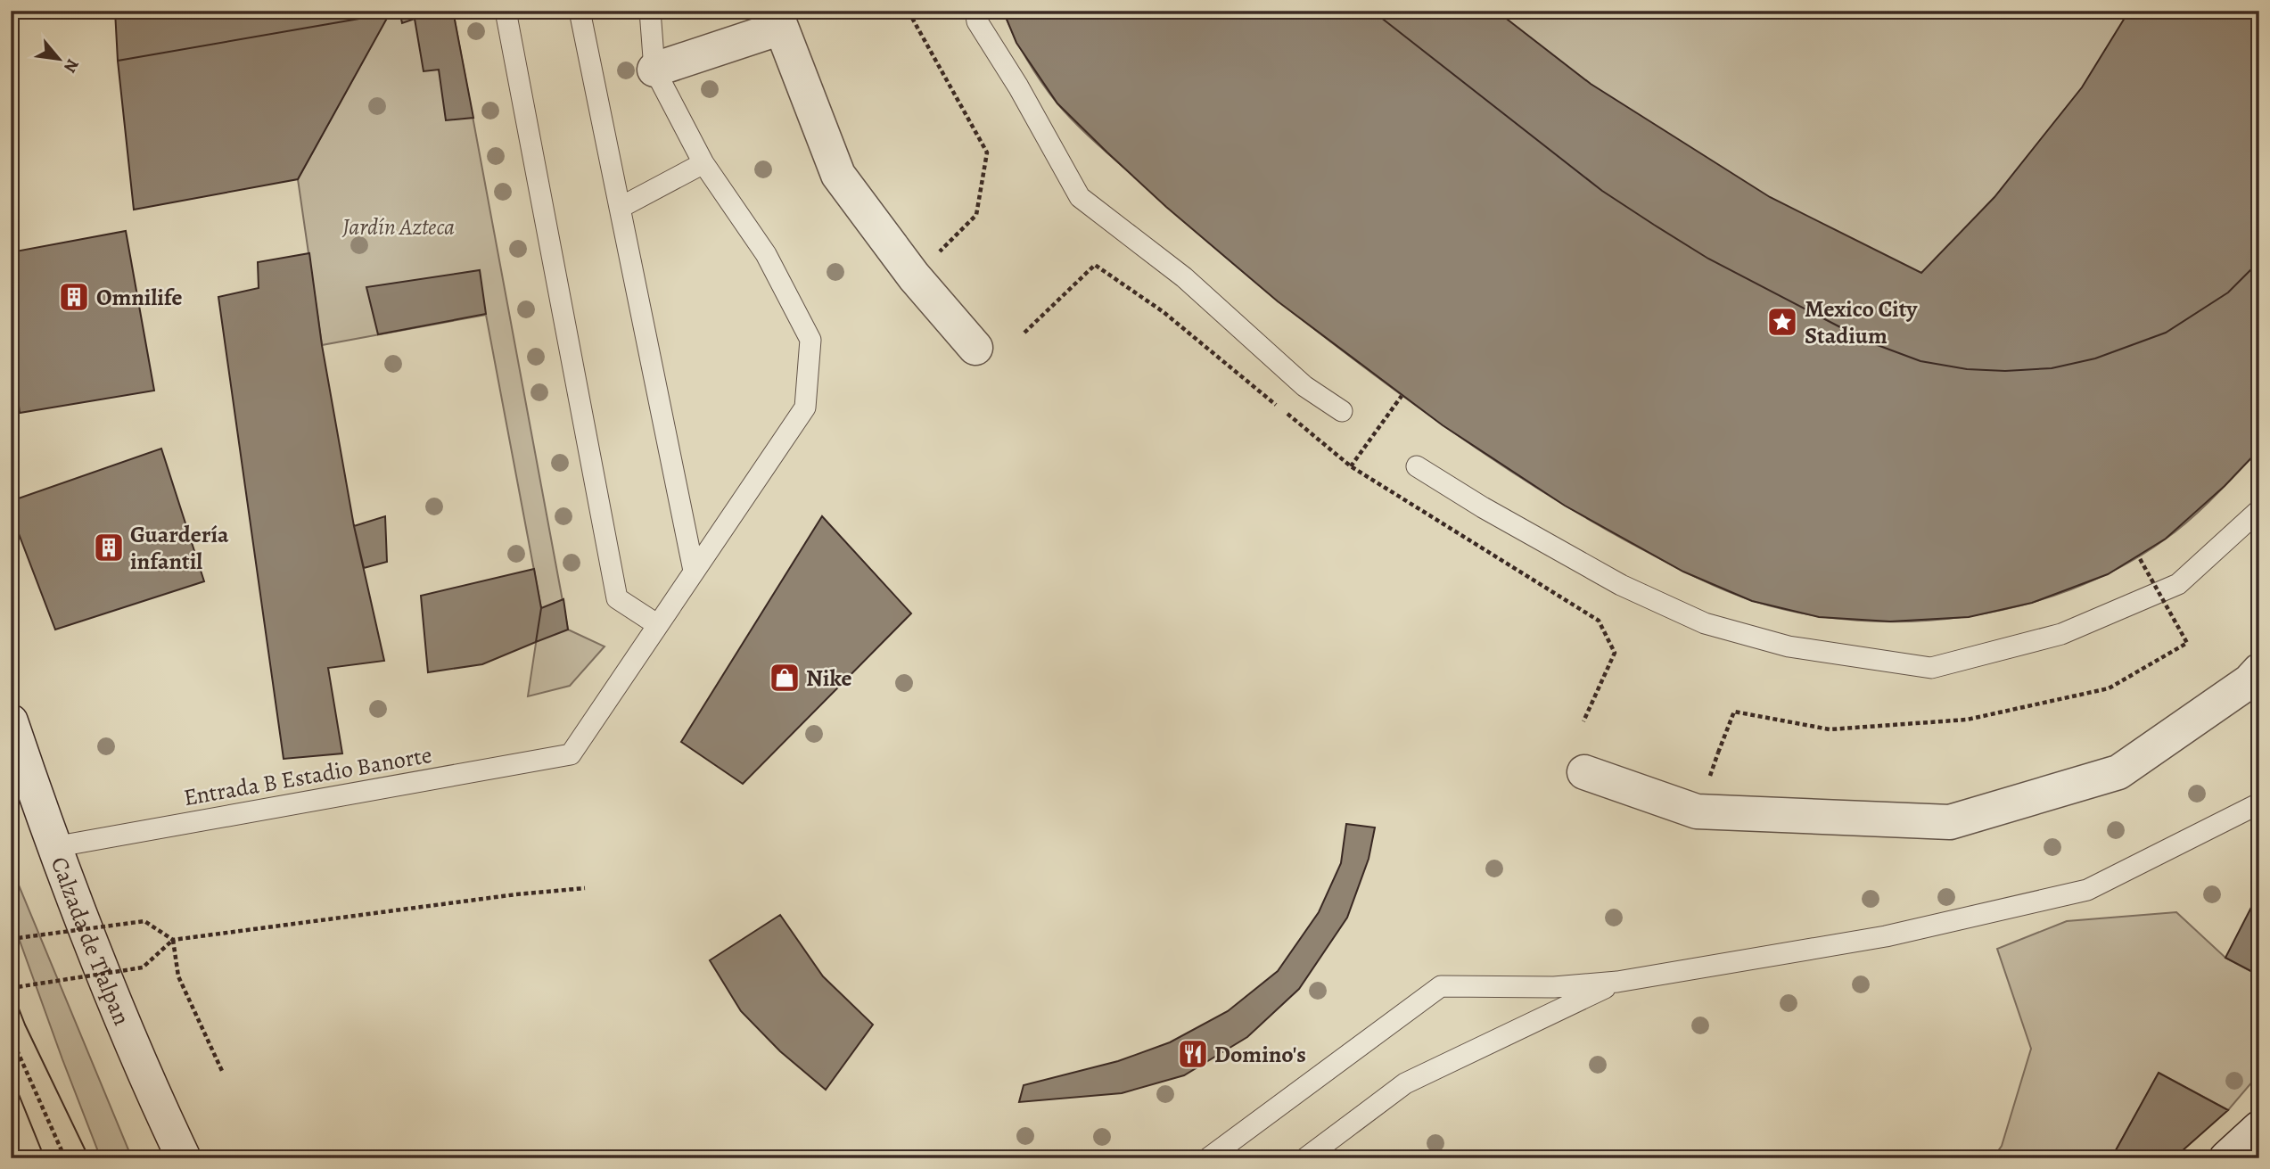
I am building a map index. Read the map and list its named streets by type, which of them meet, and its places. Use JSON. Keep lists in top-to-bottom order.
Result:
{
  "streets": {
    "street": ["Calzada de Tlalpan"],
    "lane": ["Entrada B Estadio Banorte"]
  },
  "crossings": [
    ["Entrada B Estadio Banorte", "Calzada de Tlalpan"]
  ],
  "parks": ["Jardín Azteca"],
  "places": {
    "building": ["Omnilife", "Guardería infantil"],
    "place": ["Mexico City Stadium"],
    "shop": ["Nike"],
    "restaurant": ["Domino's"]
  },
  "north": "bottom right"
}
